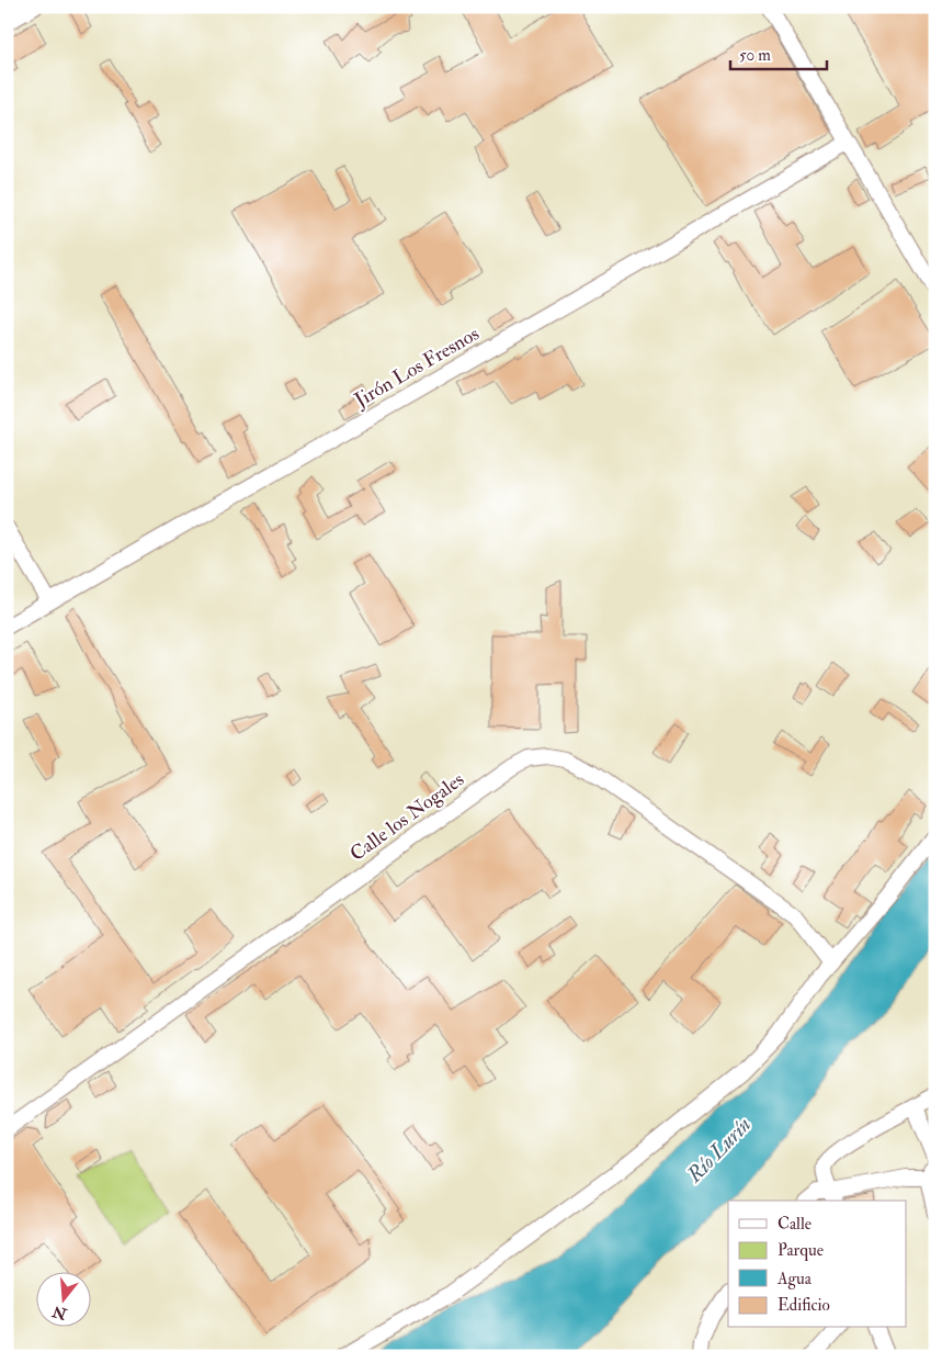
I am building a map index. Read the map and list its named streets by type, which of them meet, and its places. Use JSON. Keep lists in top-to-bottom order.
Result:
{
  "streets": {
    "street": ["Jirón Los Fresnos", "Calle los Nogales"]
  },
  "water": ["Río Lurín"],
  "legend": [
    "Calle",
    "Parque",
    "Agua",
    "Edificio"
  ],
  "scale_bar": "50 m",
  "north": "bottom"
}
